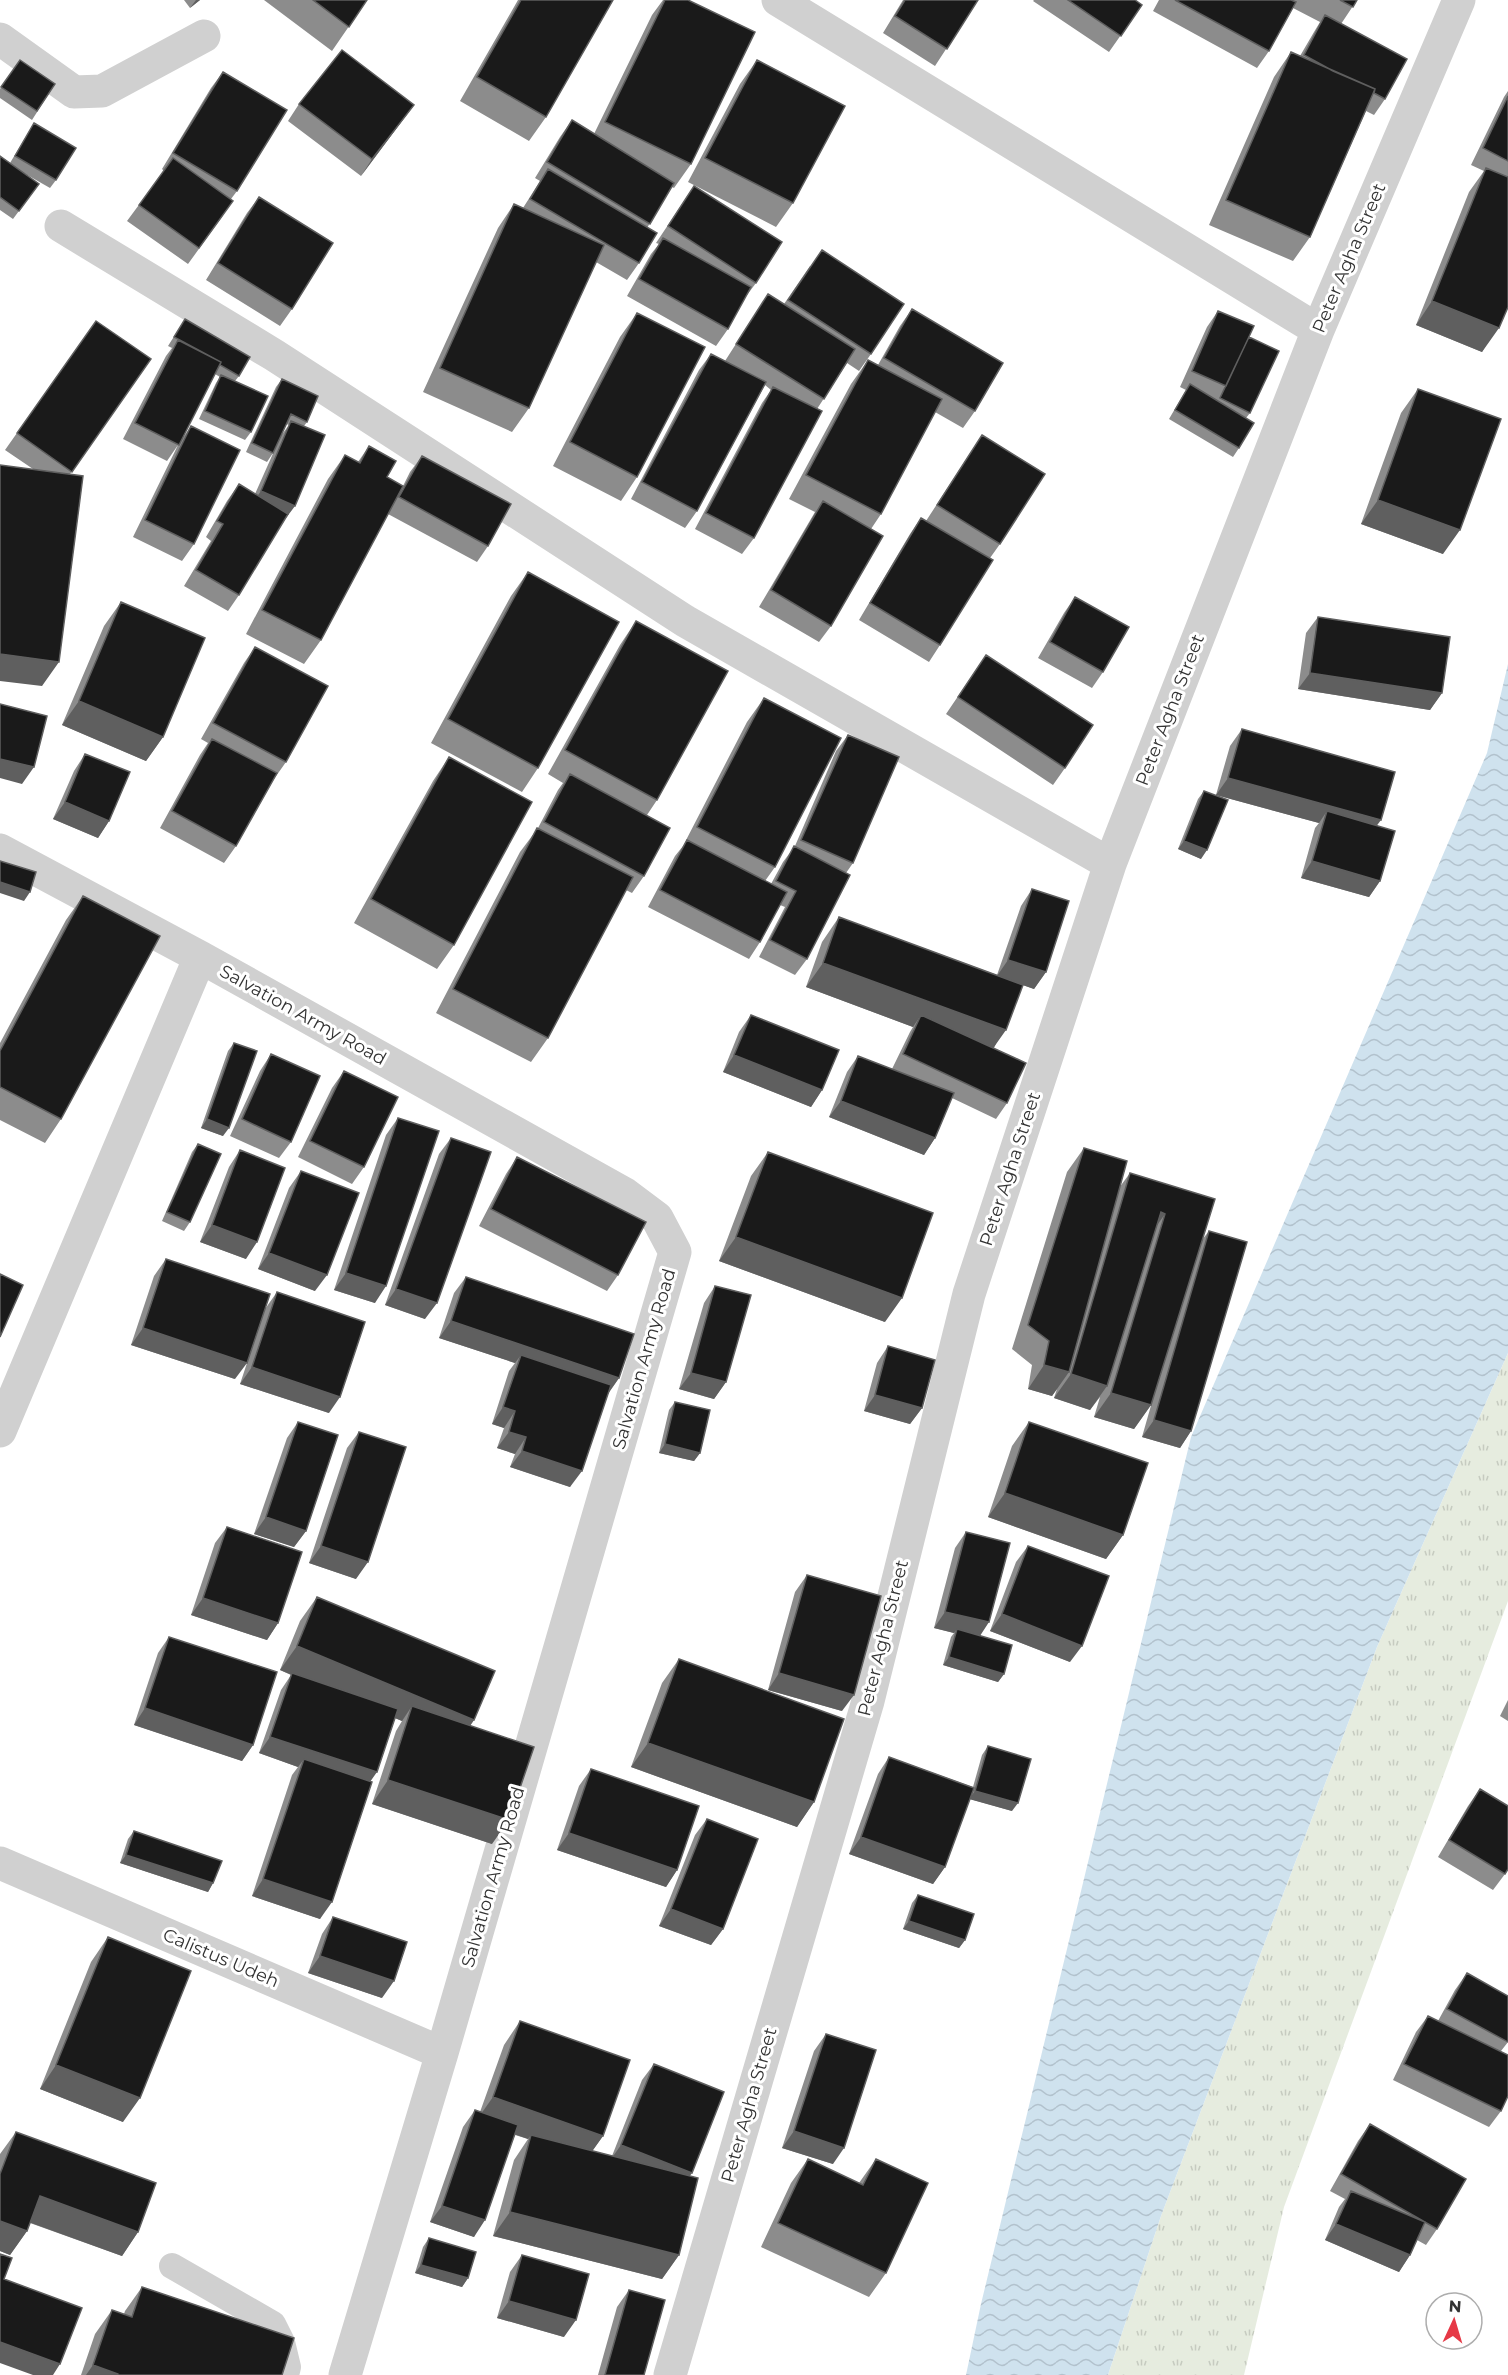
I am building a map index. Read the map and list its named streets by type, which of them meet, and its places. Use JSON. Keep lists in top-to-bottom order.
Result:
{
  "streets": {
    "street": ["Peter Agha Street", "Salvation Army Road", "Calistus Udeh"]
  },
  "crossings": [
    ["Salvation Army Road", "Calistus Udeh"]
  ],
  "north": "top"
}
